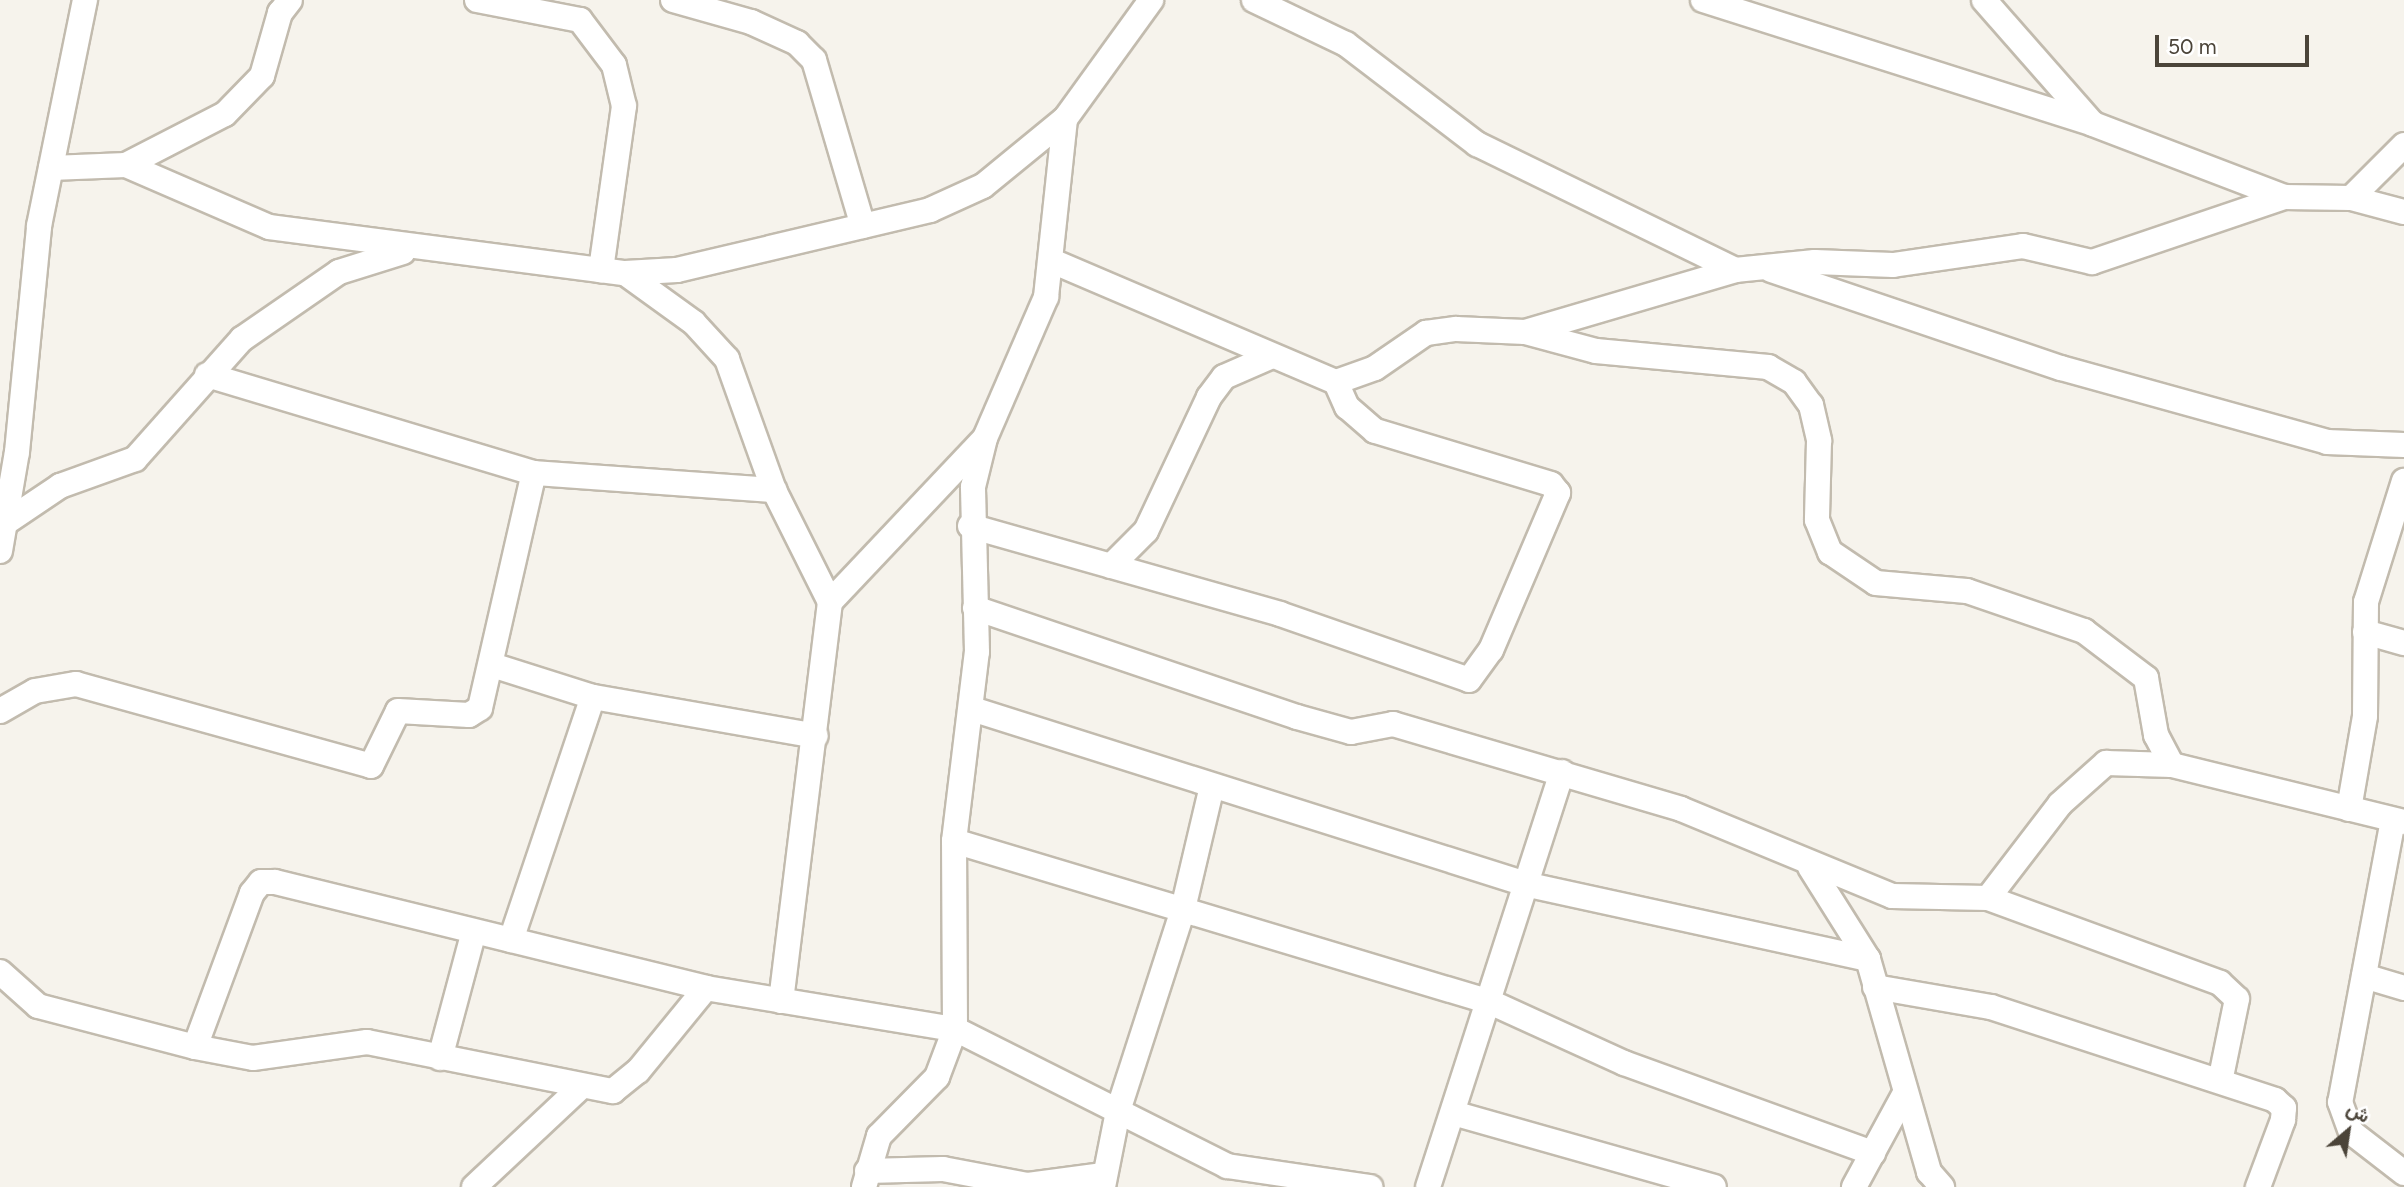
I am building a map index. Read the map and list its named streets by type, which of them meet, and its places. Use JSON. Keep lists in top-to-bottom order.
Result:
{
  "scale_bar": "50 m",
  "north": "top right"
}
